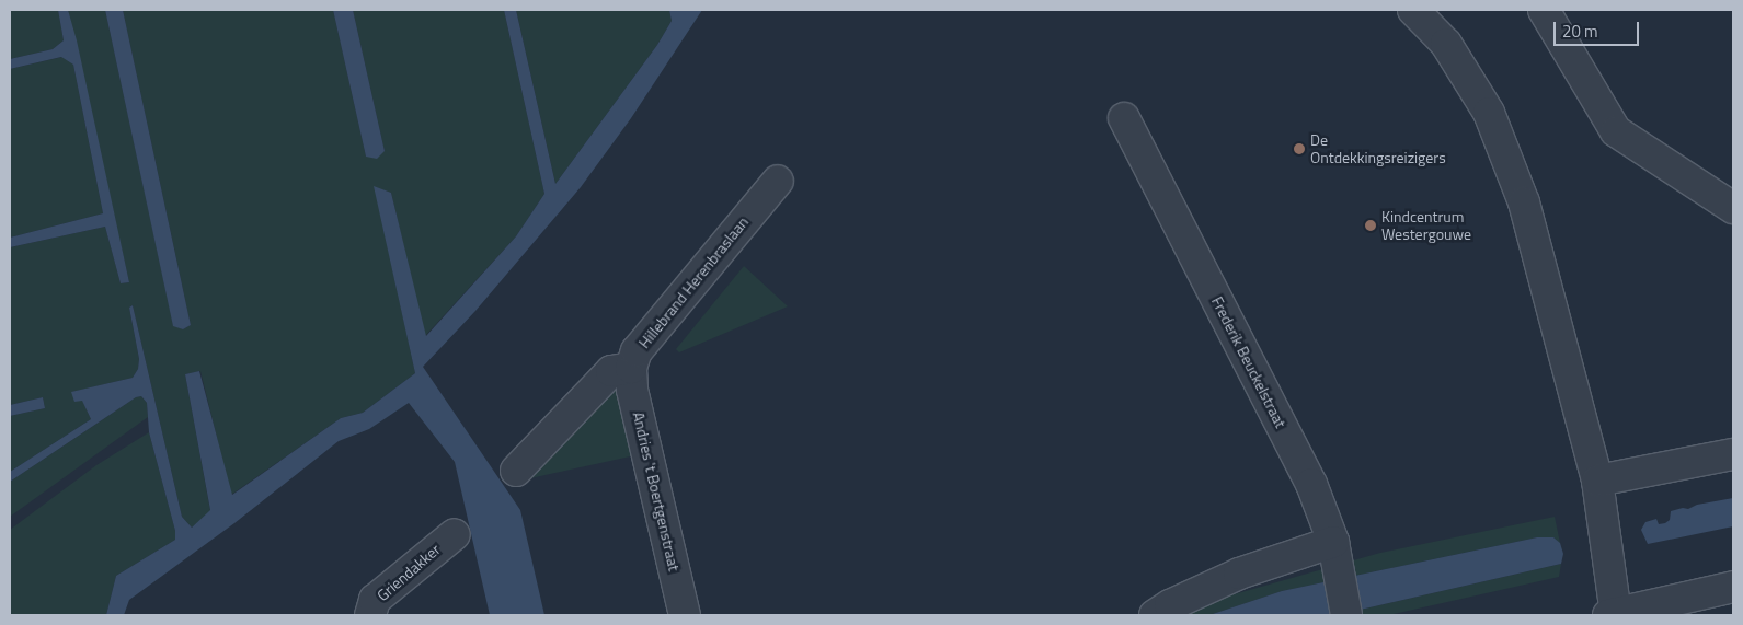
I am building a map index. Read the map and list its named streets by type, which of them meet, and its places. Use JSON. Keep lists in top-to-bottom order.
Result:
{
  "streets": {
    "street": [
      "Hillebrand Herenbraslaan",
      "Frederik Beuckelstraat",
      "Andries 't Boertgenstraat",
      "Griendakker"
    ]
  },
  "crossings": [
    ["Hillebrand Herenbraslaan", "Andries 't Boertgenstraat"]
  ],
  "places": ["De Ontdekkingsreizigers", "Kindcentrum Westergouwe"],
  "scale_bar": "20 m"
}
